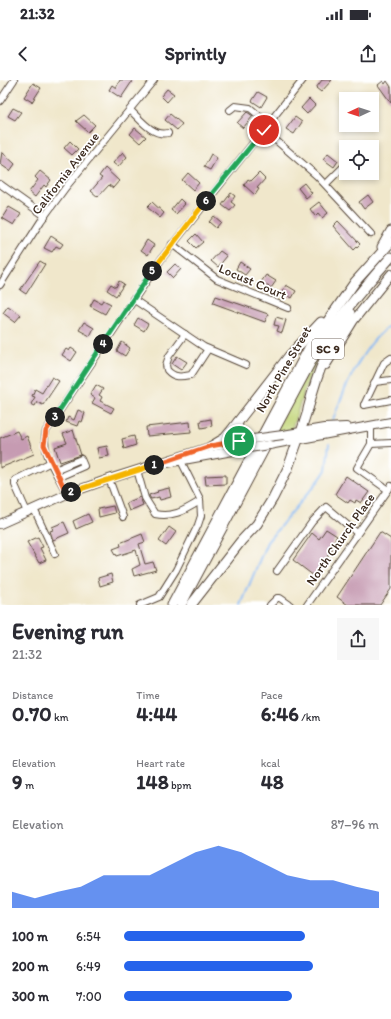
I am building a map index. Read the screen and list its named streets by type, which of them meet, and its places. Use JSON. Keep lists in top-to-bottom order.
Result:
{
  "streets": {
    "highway": ["SC 9", "North Pine Street"],
    "street": ["California Avenue", "Locust Court", "North Church Place"]
  },
  "crossings": [
    ["SC 9", "North Pine Street"]
  ],
  "north": "left",
  "page": {
    "status": "21:32",
    "header": "Sprintly",
    "pins": [
      "6",
      "5",
      "4",
      "3",
      "1",
      "2"
    ],
    "heading": ["Evening run", "21:32"],
    "stats": [
      ["Distance", "0.70 km"],
      ["Time", "4:44"],
      ["Pace", "6:46 /km"],
      ["Elevation", "9 m"],
      ["Heart rate", "148 bpm"],
      ["kcal", "48"]
    ],
    "chart": ["Elevation", "87–96 m"],
    "list": [
      {
        "name": "100 m",
        "note": "6:54"
      },
      {
        "name": "200 m",
        "note": "6:49"
      },
      {
        "name": "300 m",
        "note": "7:00"
      }
    ]
  }
}
